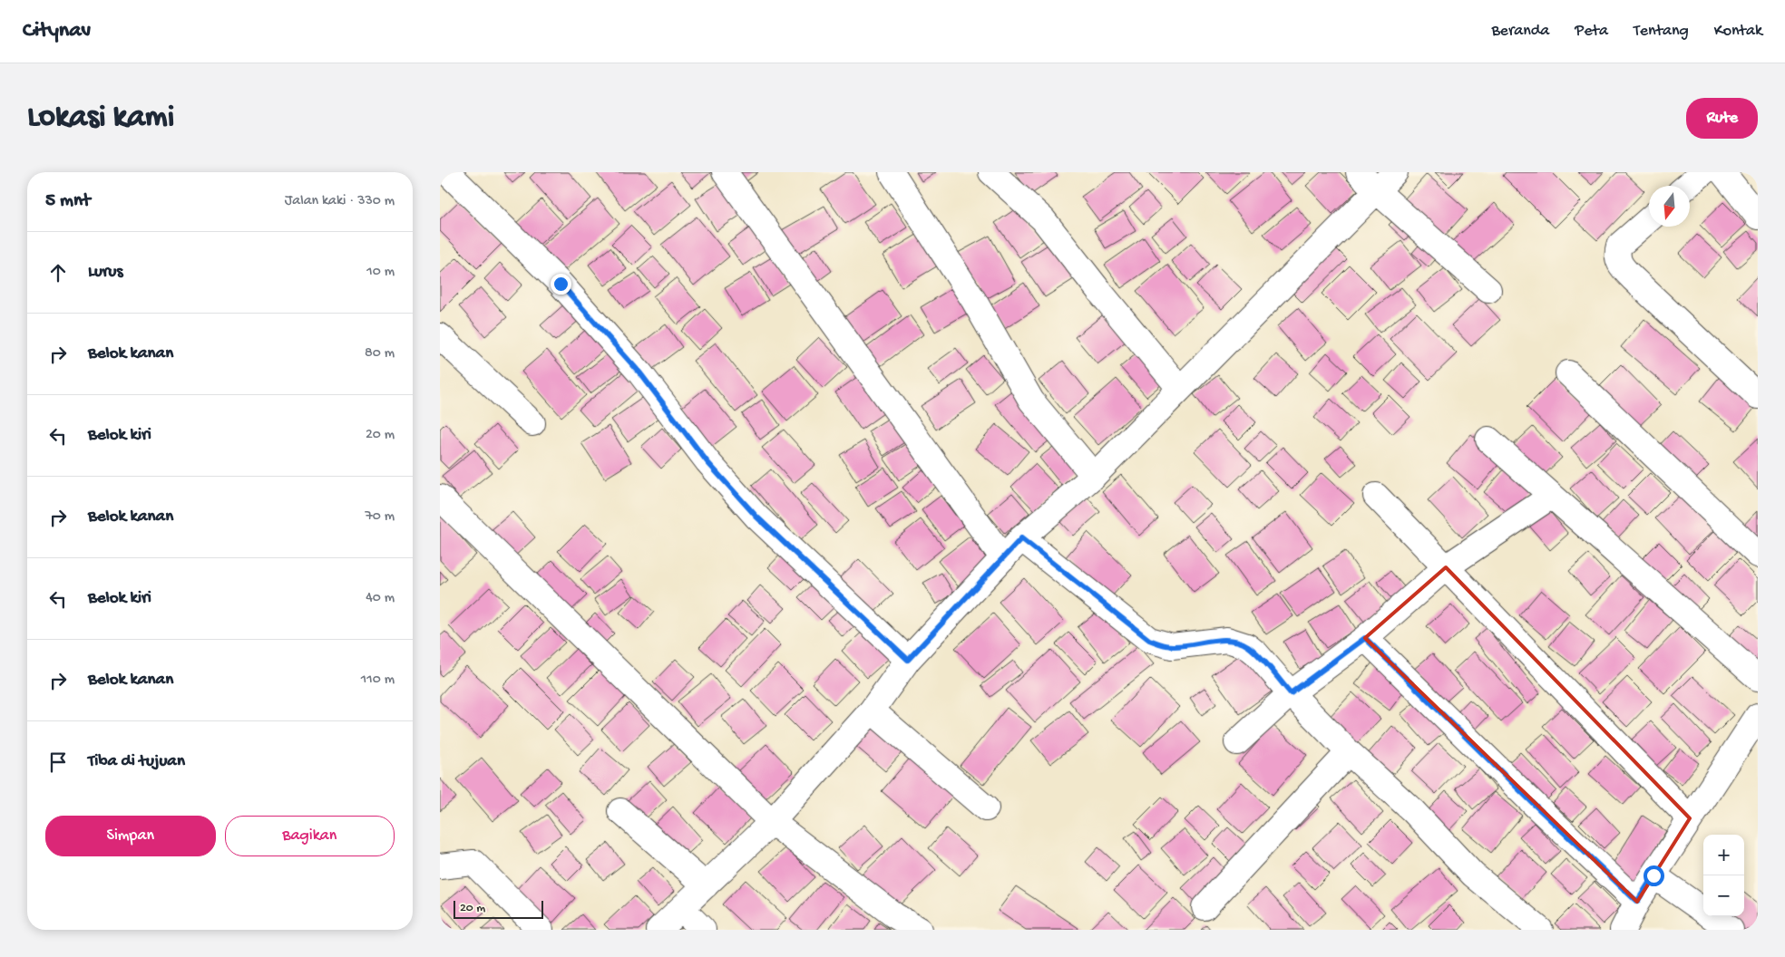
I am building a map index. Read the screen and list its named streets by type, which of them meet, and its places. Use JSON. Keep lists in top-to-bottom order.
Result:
{
  "scale_bar": "20 m",
  "north": "bottom",
  "page": {
    "header": "Citynav",
    "nav": [
      "Beranda",
      "Peta",
      "Tentang",
      "Kontak"
    ],
    "buttons": [
      "Rute",
      ["Simpan", "Bagikan"]
    ],
    "title": "Lokasi kami",
    "heading": ["5 mnt", "Jalan kaki · 330 m"],
    "list": [
      ["Lurus", "10 m"],
      ["Belok kanan", "80 m"],
      ["Belok kiri", "20 m"],
      ["Belok kanan", "70 m"],
      ["Belok kiri", "40 m"],
      ["Belok kanan", "110 m"],
      "Tiba di tujuan"
    ],
    "map_buttons": ["+", "−"],
    "scale": "20 m"
  }
}
